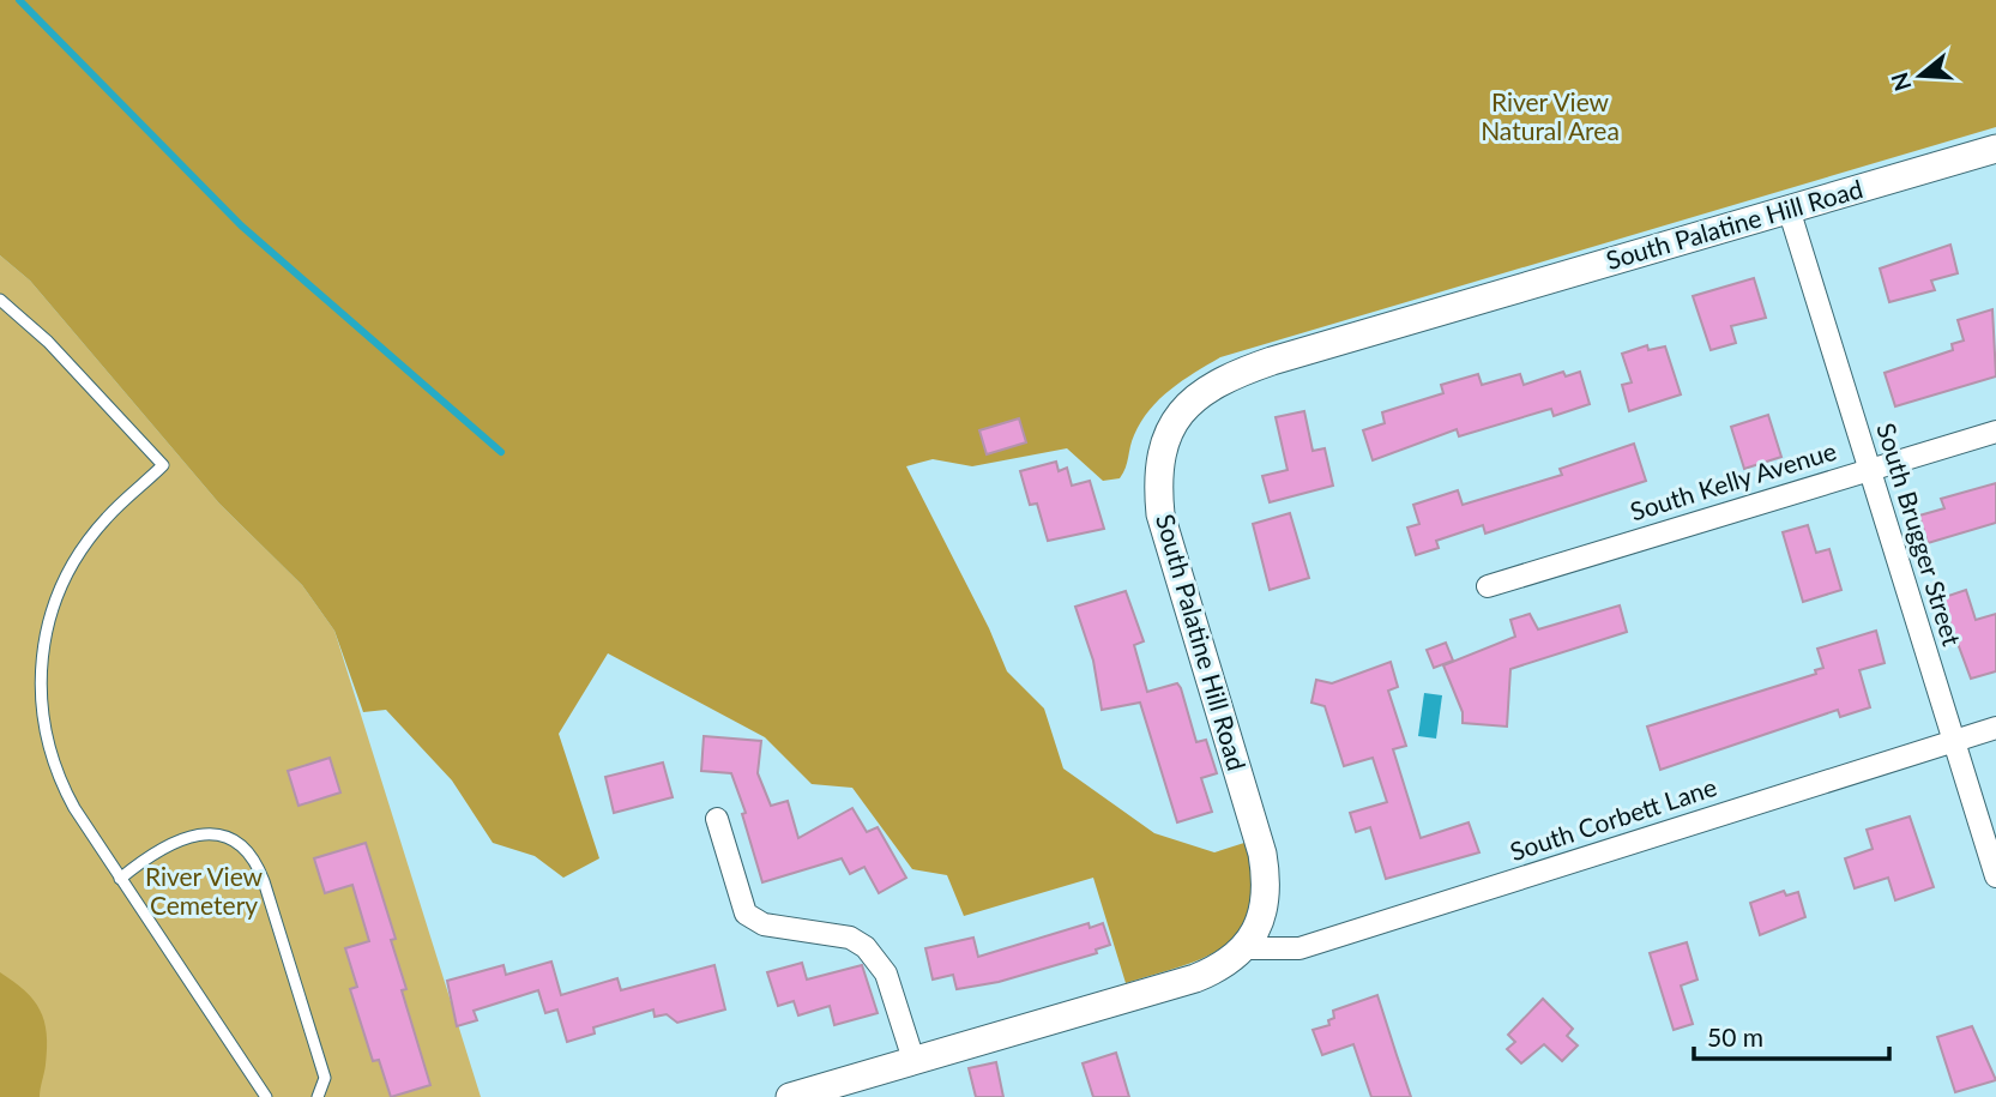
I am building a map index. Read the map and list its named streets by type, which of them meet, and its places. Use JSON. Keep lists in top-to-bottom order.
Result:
{
  "streets": {
    "street": [
      "South Palatine Hill Road",
      "South Kelly Avenue",
      "South Brugger Street",
      "South Corbett Lane"
    ]
  },
  "crossings": [
    ["South Palatine Hill Road", "South Brugger Street"],
    ["South Palatine Hill Road", "South Corbett Lane"],
    ["South Kelly Avenue", "South Brugger Street"],
    ["South Brugger Street", "South Corbett Lane"]
  ],
  "parks": ["River View Natural Area", "River View Cemetery"],
  "scale_bar": "50 m",
  "north": "left"
}
